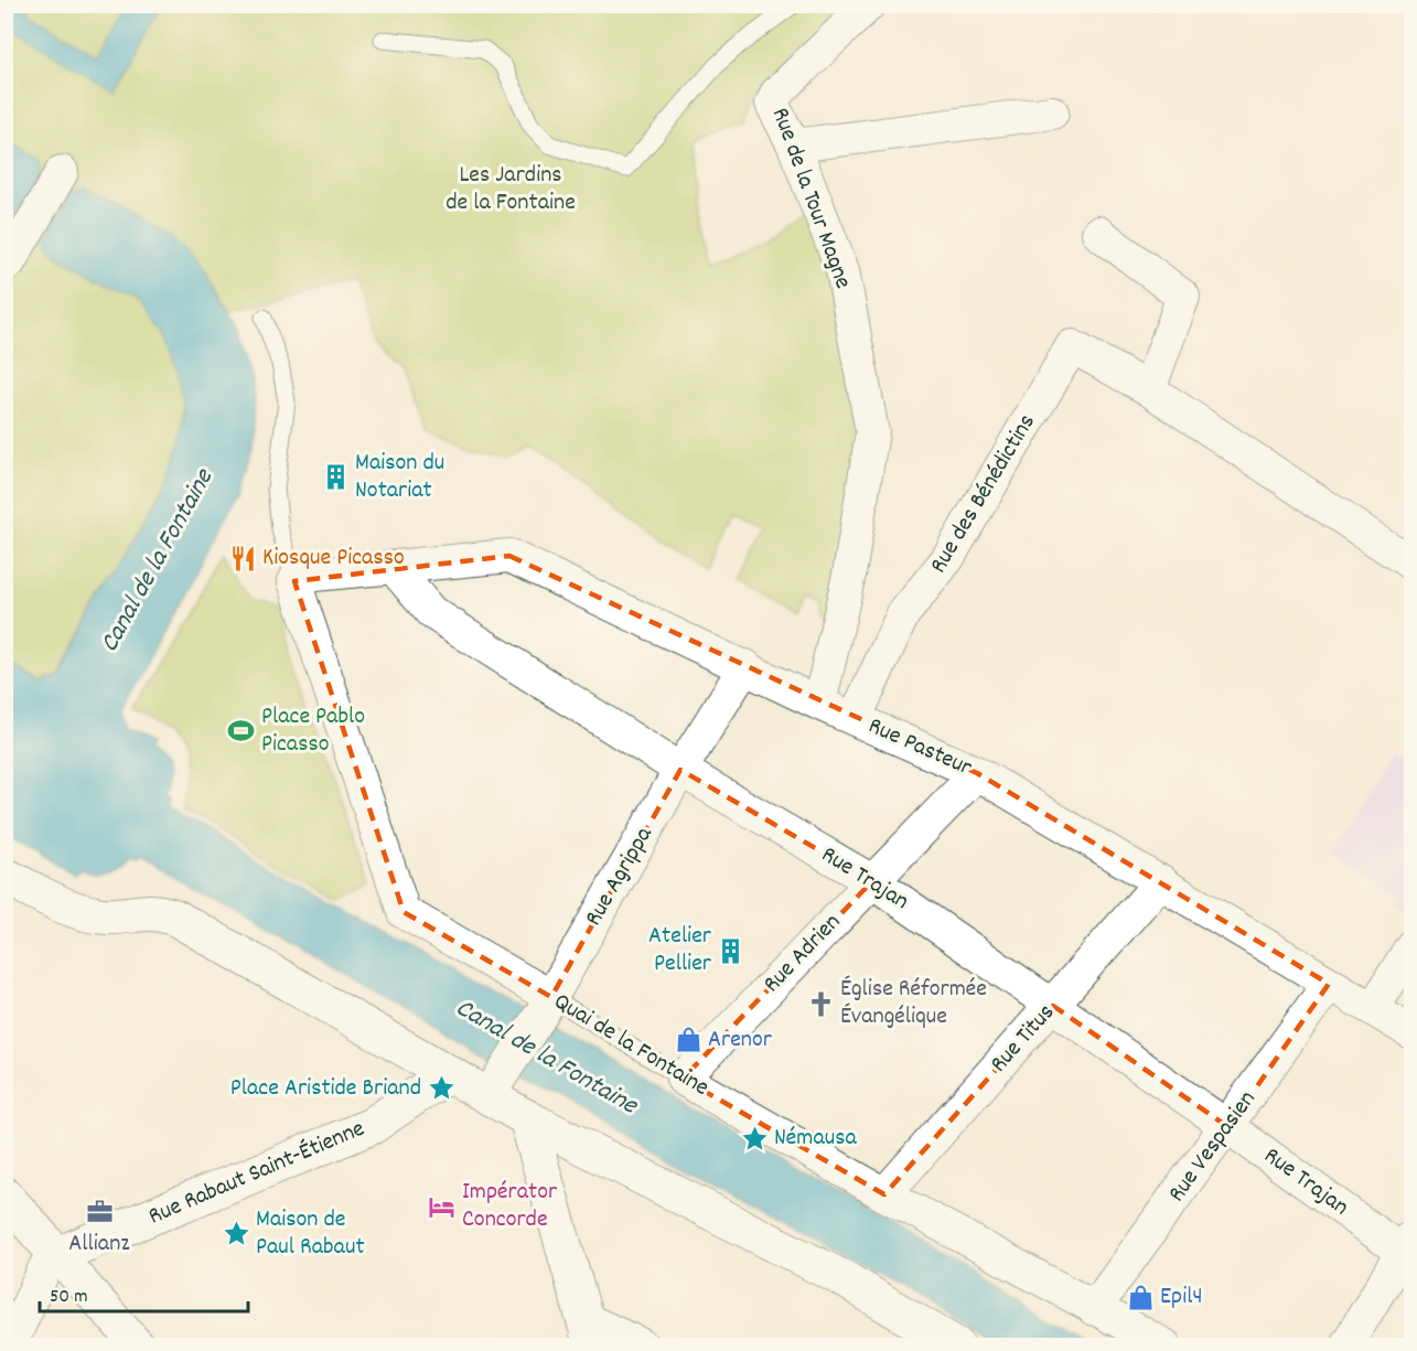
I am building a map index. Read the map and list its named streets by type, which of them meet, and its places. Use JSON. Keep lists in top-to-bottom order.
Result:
{
  "streets": {
    "street": [
      "Rue de la Tour Magne",
      "Rue des Bénédictins",
      "Rue Pasteur",
      "Rue Agrippa",
      "Rue Trajan",
      "Rue Adrien",
      "Rue Titus",
      "Quai de la Fontaine",
      "Rue Vespasien",
      "Rue Rabaut Saint-Étienne"
    ]
  },
  "crossings": [
    ["Rue de la Tour Magne", "Rue Pasteur"],
    ["Rue des Bénédictins", "Rue Pasteur"],
    ["Rue Pasteur", "Rue Agrippa"],
    ["Rue Pasteur", "Rue Trajan"],
    ["Rue Pasteur", "Rue Adrien"],
    ["Rue Pasteur", "Rue Titus"],
    ["Rue Pasteur", "Rue Vespasien"],
    ["Rue Agrippa", "Rue Trajan"],
    ["Rue Agrippa", "Quai de la Fontaine"],
    ["Rue Trajan", "Rue Adrien"],
    ["Rue Trajan", "Rue Titus"],
    ["Rue Trajan", "Rue Vespasien"],
    ["Rue Adrien", "Quai de la Fontaine"],
    ["Rue Titus", "Quai de la Fontaine"],
    ["Quai de la Fontaine", "Rue Vespasien"]
  ],
  "water": ["Canal de la Fontaine"],
  "parks": ["Les Jardins de la Fontaine"],
  "places": {
    "building": ["Maison du Notariat", "Atelier Pellier"],
    "restaurant": ["Kiosque Picasso"],
    "sports": ["Place Pablo Picasso"],
    "church": ["Église Réformée Évangélique"],
    "shop": ["Arenor", "Epil4"],
    "place": ["Place Aristide Briand", "Némausa", "Maison de Paul Rabaut"],
    "hotel": ["Impérator Concorde"],
    "office": ["Allianz"]
  },
  "scale_bar": "50 m"
}
